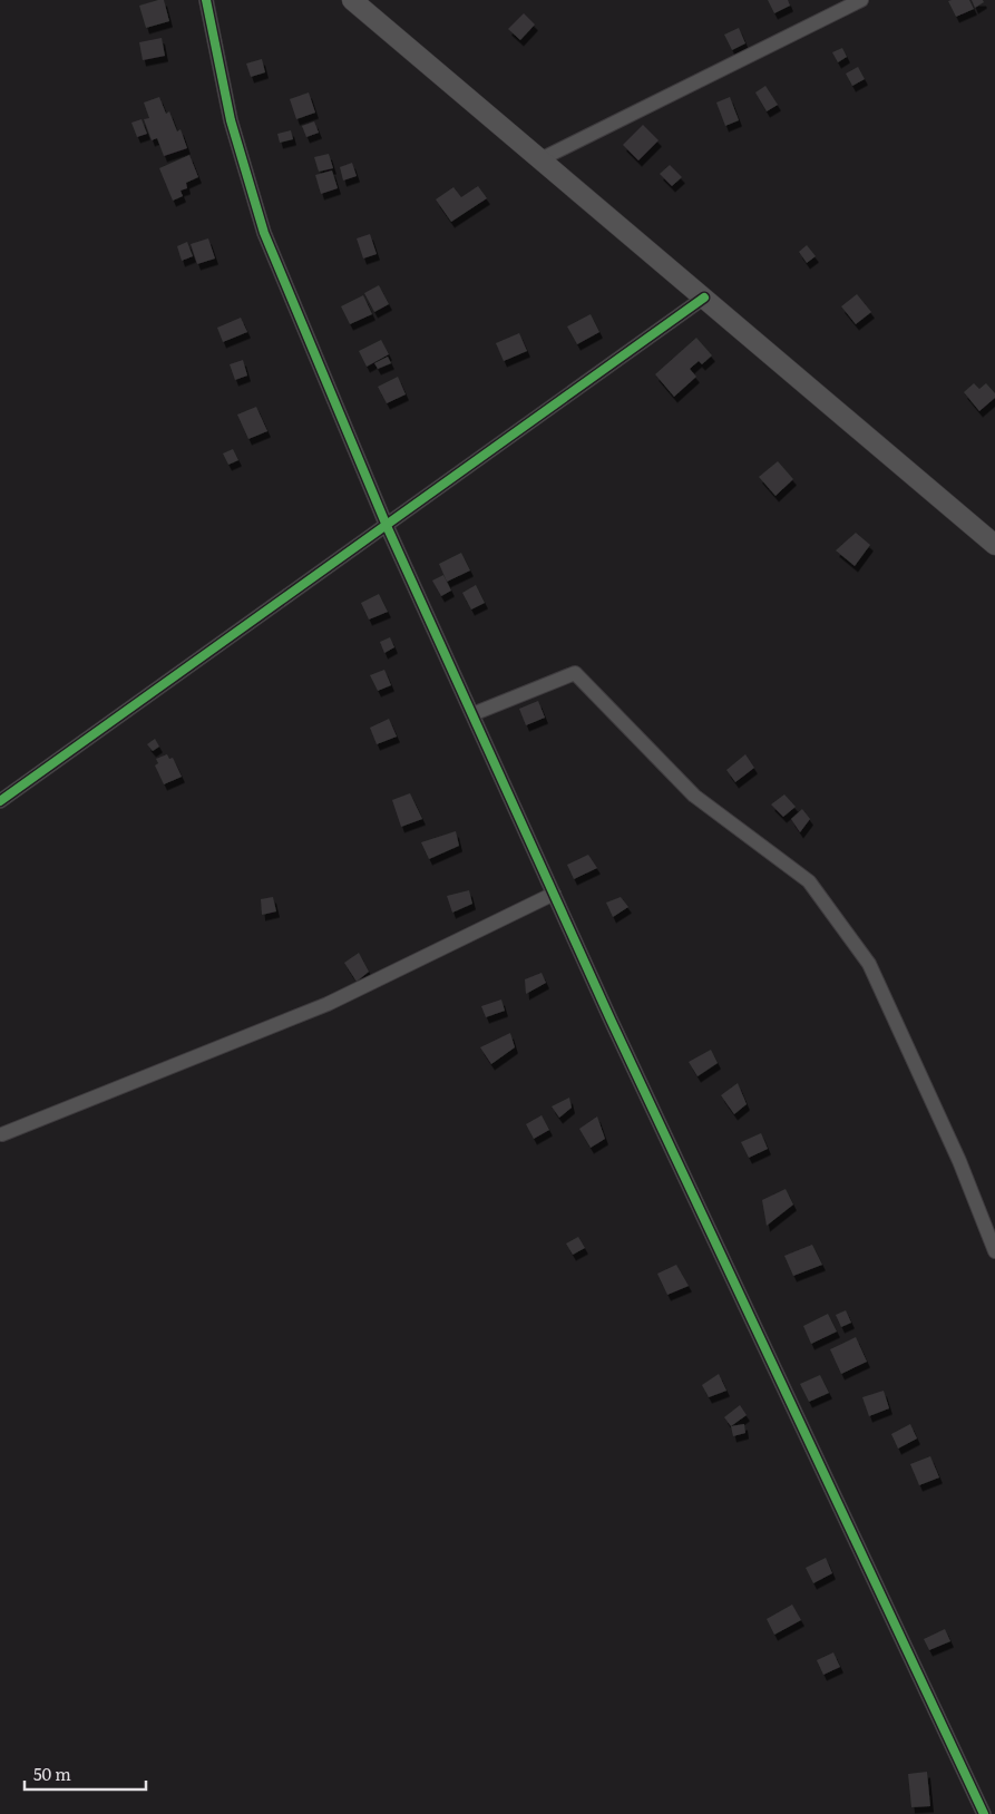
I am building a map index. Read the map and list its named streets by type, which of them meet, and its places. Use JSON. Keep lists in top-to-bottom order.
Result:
{
  "scale_bar": "50 m"
}
